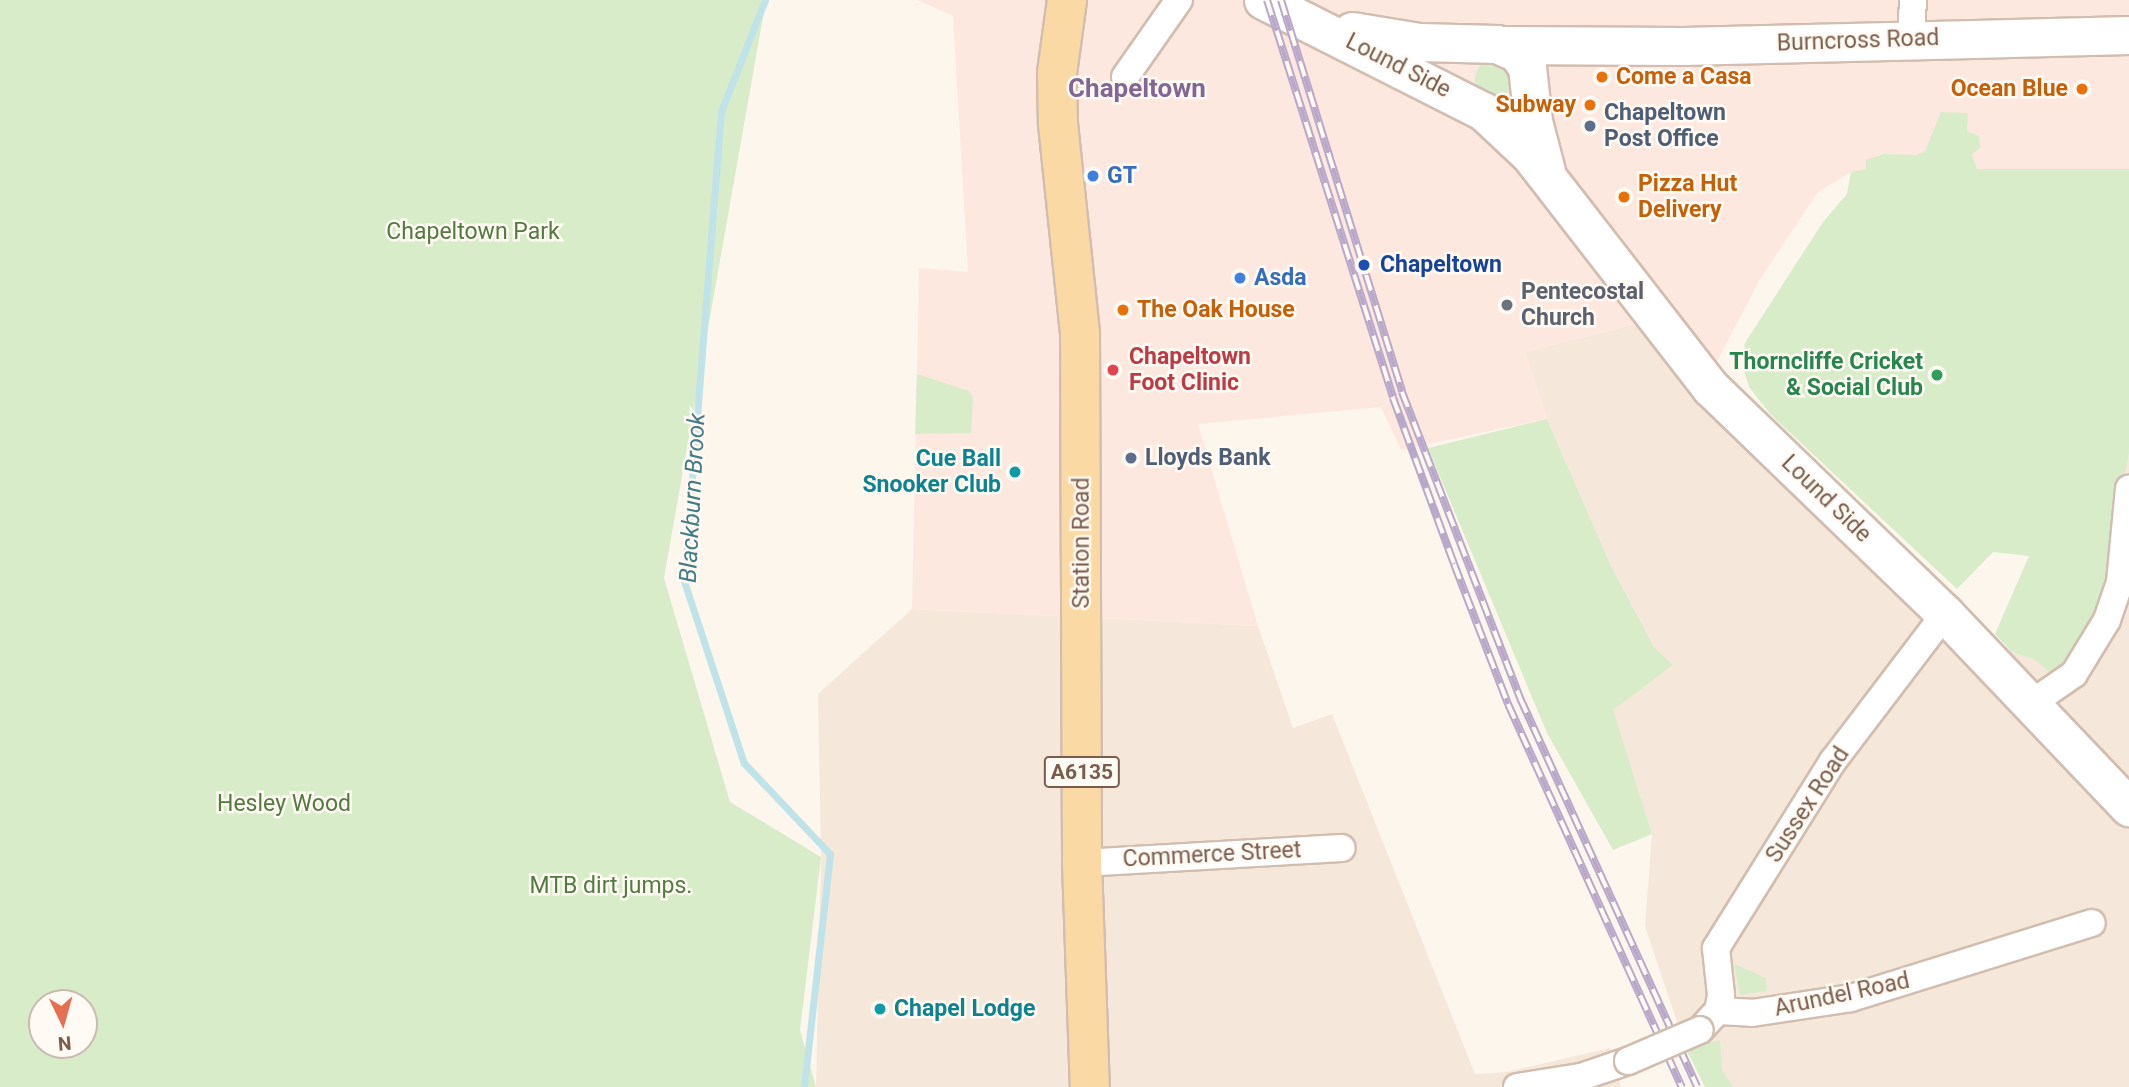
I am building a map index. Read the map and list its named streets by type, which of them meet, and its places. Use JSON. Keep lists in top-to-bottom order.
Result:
{
  "streets": {
    "main road": [
      "Burncross Road",
      "Lound Side",
      "Station Road",
      "A6135"
    ],
    "street": ["Sussex Road", "Commerce Street", "Arundel Road"]
  },
  "crossings": [
    ["Burncross Road", "Lound Side"],
    ["Lound Side", "Sussex Road"],
    ["Station Road", "Commerce Street"],
    ["Sussex Road", "Arundel Road"]
  ],
  "districts": ["Chapeltown"],
  "water": ["Blackburn Brook"],
  "parks": ["Chapeltown Park", "Hesley Wood", "MTB dirt jumps."],
  "places": [
    "Come a Casa",
    "Ocean Blue",
    "Subway",
    "Chapeltown Post Office",
    "GT",
    "Pizza Hut Delivery",
    "Chapeltown",
    "Asda",
    "Pentecostal Church",
    "The Oak House",
    "Chapeltown Foot Clinic",
    "Thorncliffe Cricket & Social Club",
    "Lloyds Bank",
    "Cue Ball Snooker Club",
    "Chapel Lodge"
  ],
  "north": "bottom"
}
